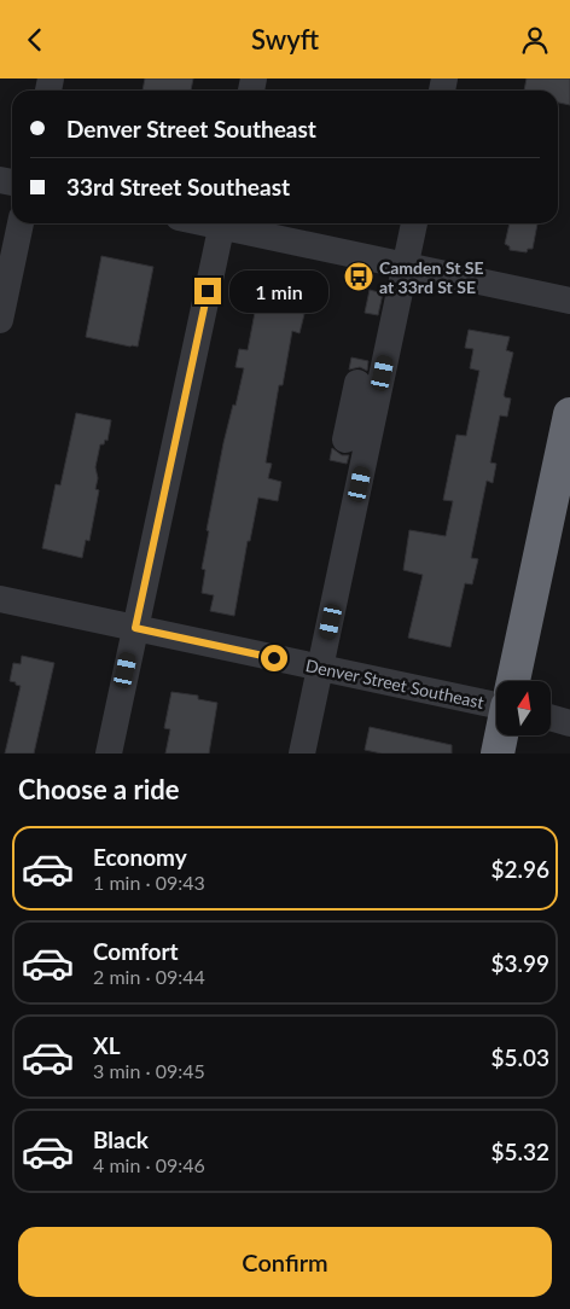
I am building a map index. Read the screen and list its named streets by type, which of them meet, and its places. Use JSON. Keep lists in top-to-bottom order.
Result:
{
  "streets": {
    "street": ["Denver Street Southeast"]
  },
  "places": {
    "bus stop": ["Camden St SE at 33rd St SE"]
  },
  "north": "top",
  "page": {
    "header": "Swyft",
    "banner": ["Denver Street Southeast", "33rd Street Southeast"],
    "bubble": "1 min",
    "heading": "Choose a ride",
    "list": [
      {
        "name": "Economy",
        "note": "1 min · 09:43",
        "value": "$2.96"
      },
      {
        "name": "Comfort",
        "note": "2 min · 09:44",
        "value": "$3.99"
      },
      {
        "name": "XL",
        "note": "3 min · 09:45",
        "value": "$5.03"
      },
      {
        "name": "Black",
        "note": "4 min · 09:46",
        "value": "$5.32"
      }
    ],
    "buttons": "Confirm"
  }
}
